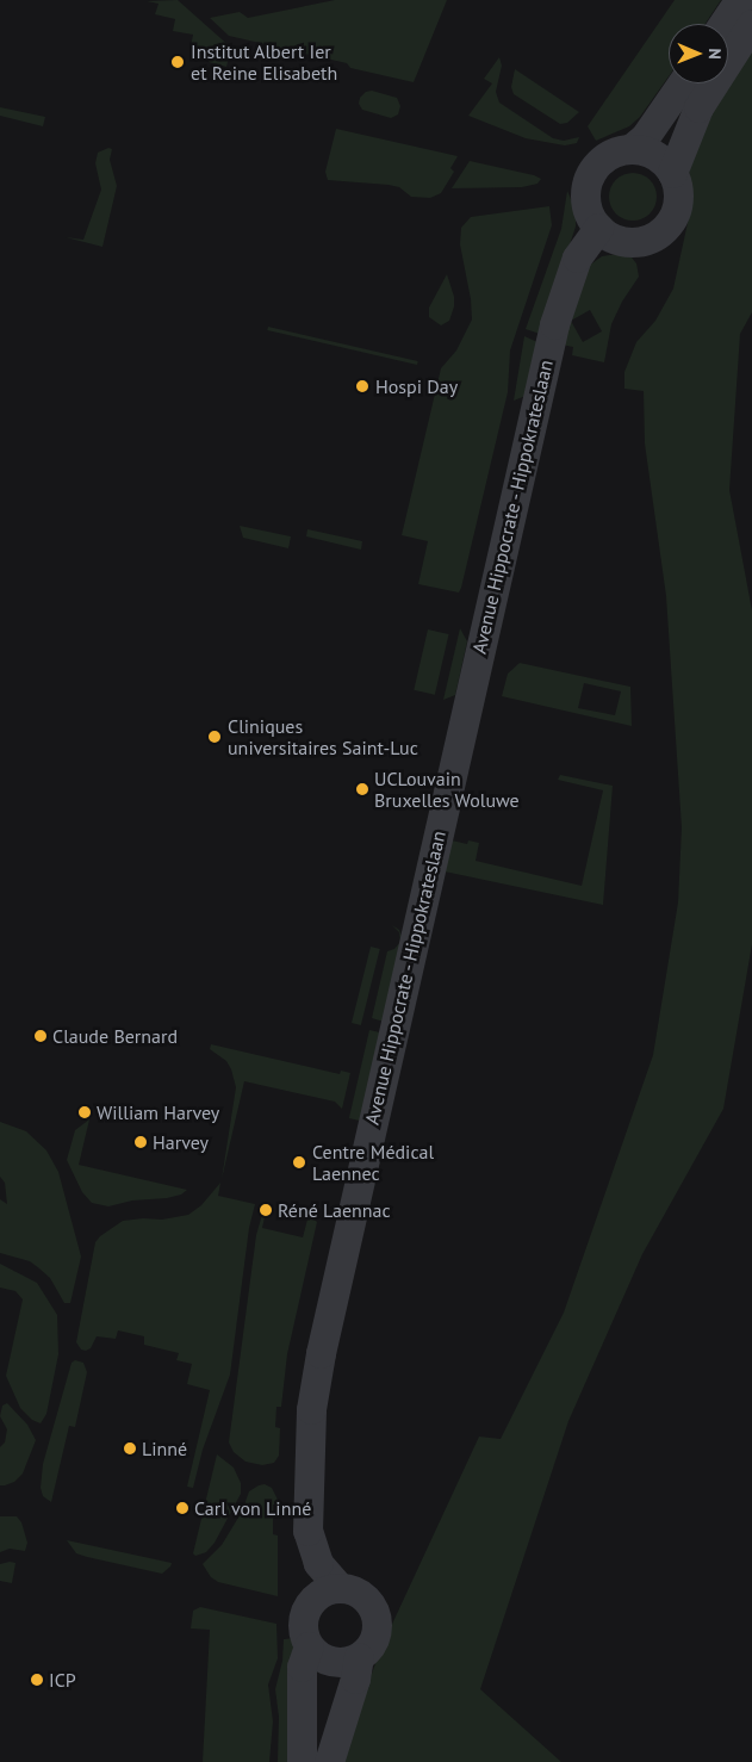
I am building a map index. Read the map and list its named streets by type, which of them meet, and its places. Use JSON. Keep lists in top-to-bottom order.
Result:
{
  "streets": {
    "street": ["Avenue Hippocrate - Hippokrateslaan"]
  },
  "places": [
    "Institut Albert Ier et Reine Elisabeth",
    "Hospi Day",
    "Cliniques universitaires Saint-Luc",
    "UCLouvain Bruxelles Woluwe",
    "Claude Bernard",
    "William Harvey",
    "Harvey",
    "Centre Médical Laennec",
    "Réné Laennac",
    "Linné",
    "Carl von Linné",
    "ICP"
  ],
  "north": "right"
}
